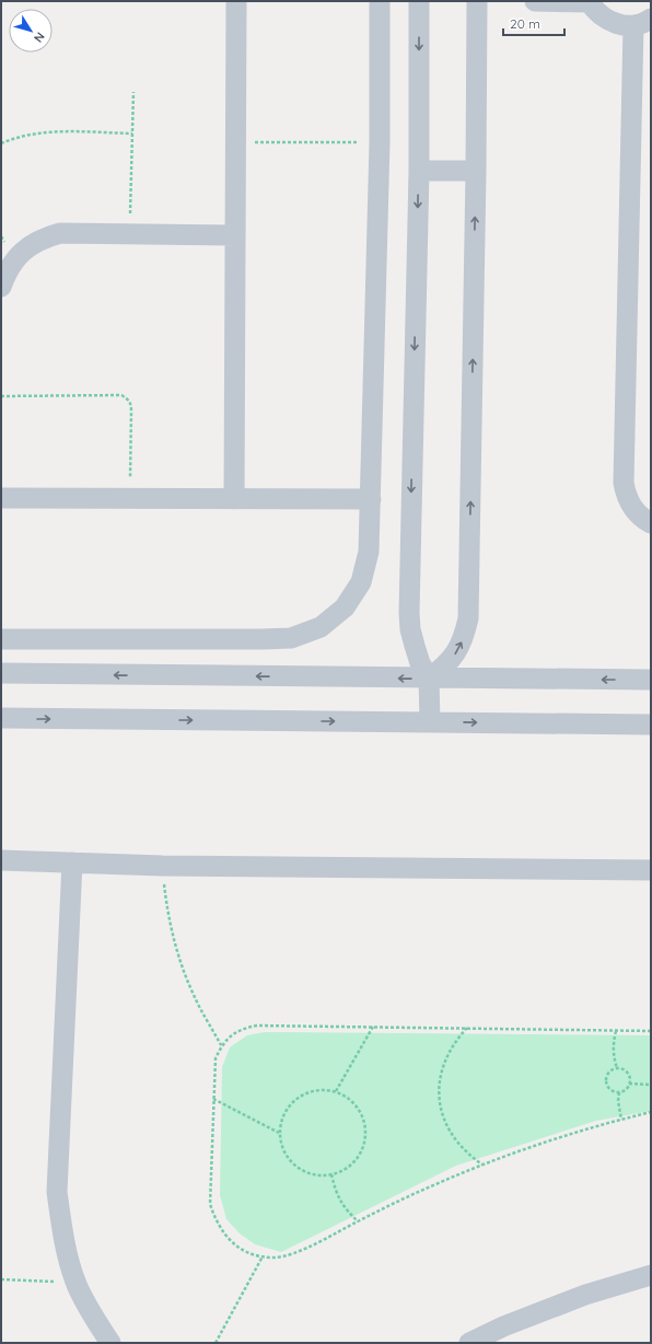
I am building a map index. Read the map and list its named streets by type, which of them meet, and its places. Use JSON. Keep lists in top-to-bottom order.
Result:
{
  "scale_bar": "20 m",
  "north": "bottom right"
}
